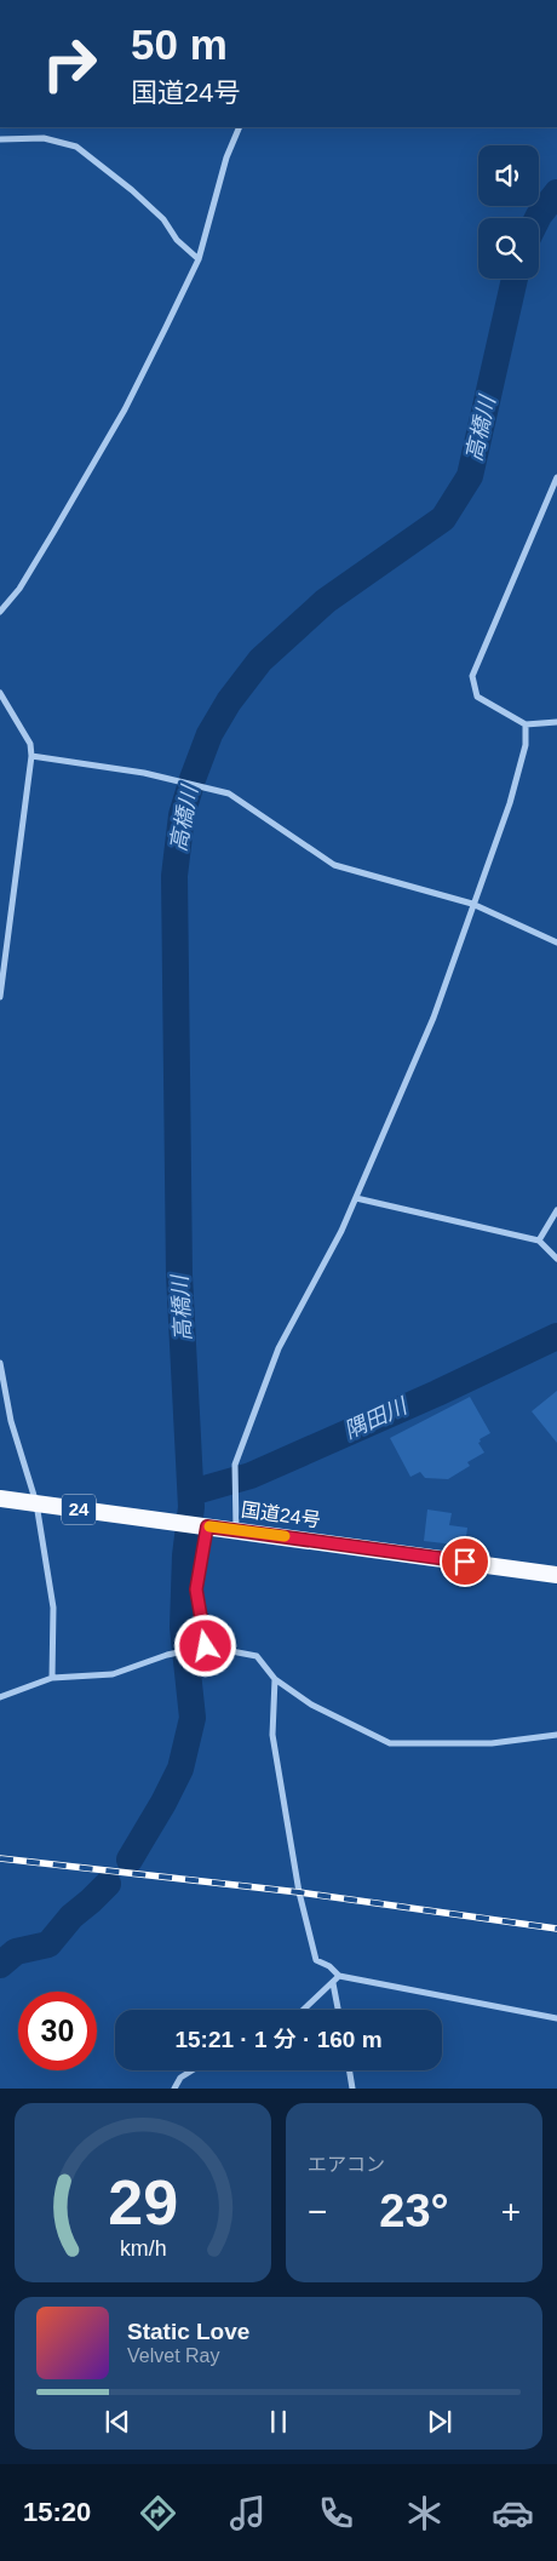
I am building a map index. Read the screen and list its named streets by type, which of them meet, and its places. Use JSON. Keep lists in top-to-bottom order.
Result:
{
  "streets": {
    "highway": ["24", "国道24号"]
  },
  "water": ["高橋川", "隅田川"],
  "page": {
    "turn": ["50 m", "国道24号"],
    "limit": "30",
    "trip": "15:21 · 1 分 · 160 m",
    "tile": "エアコン",
    "heat": ["−", "23°", "+"],
    "song": ["Static Love", "Velvet Ray"],
    "tabs": "15:20",
    "gauge": ["29", "km/h"]
  }
}
